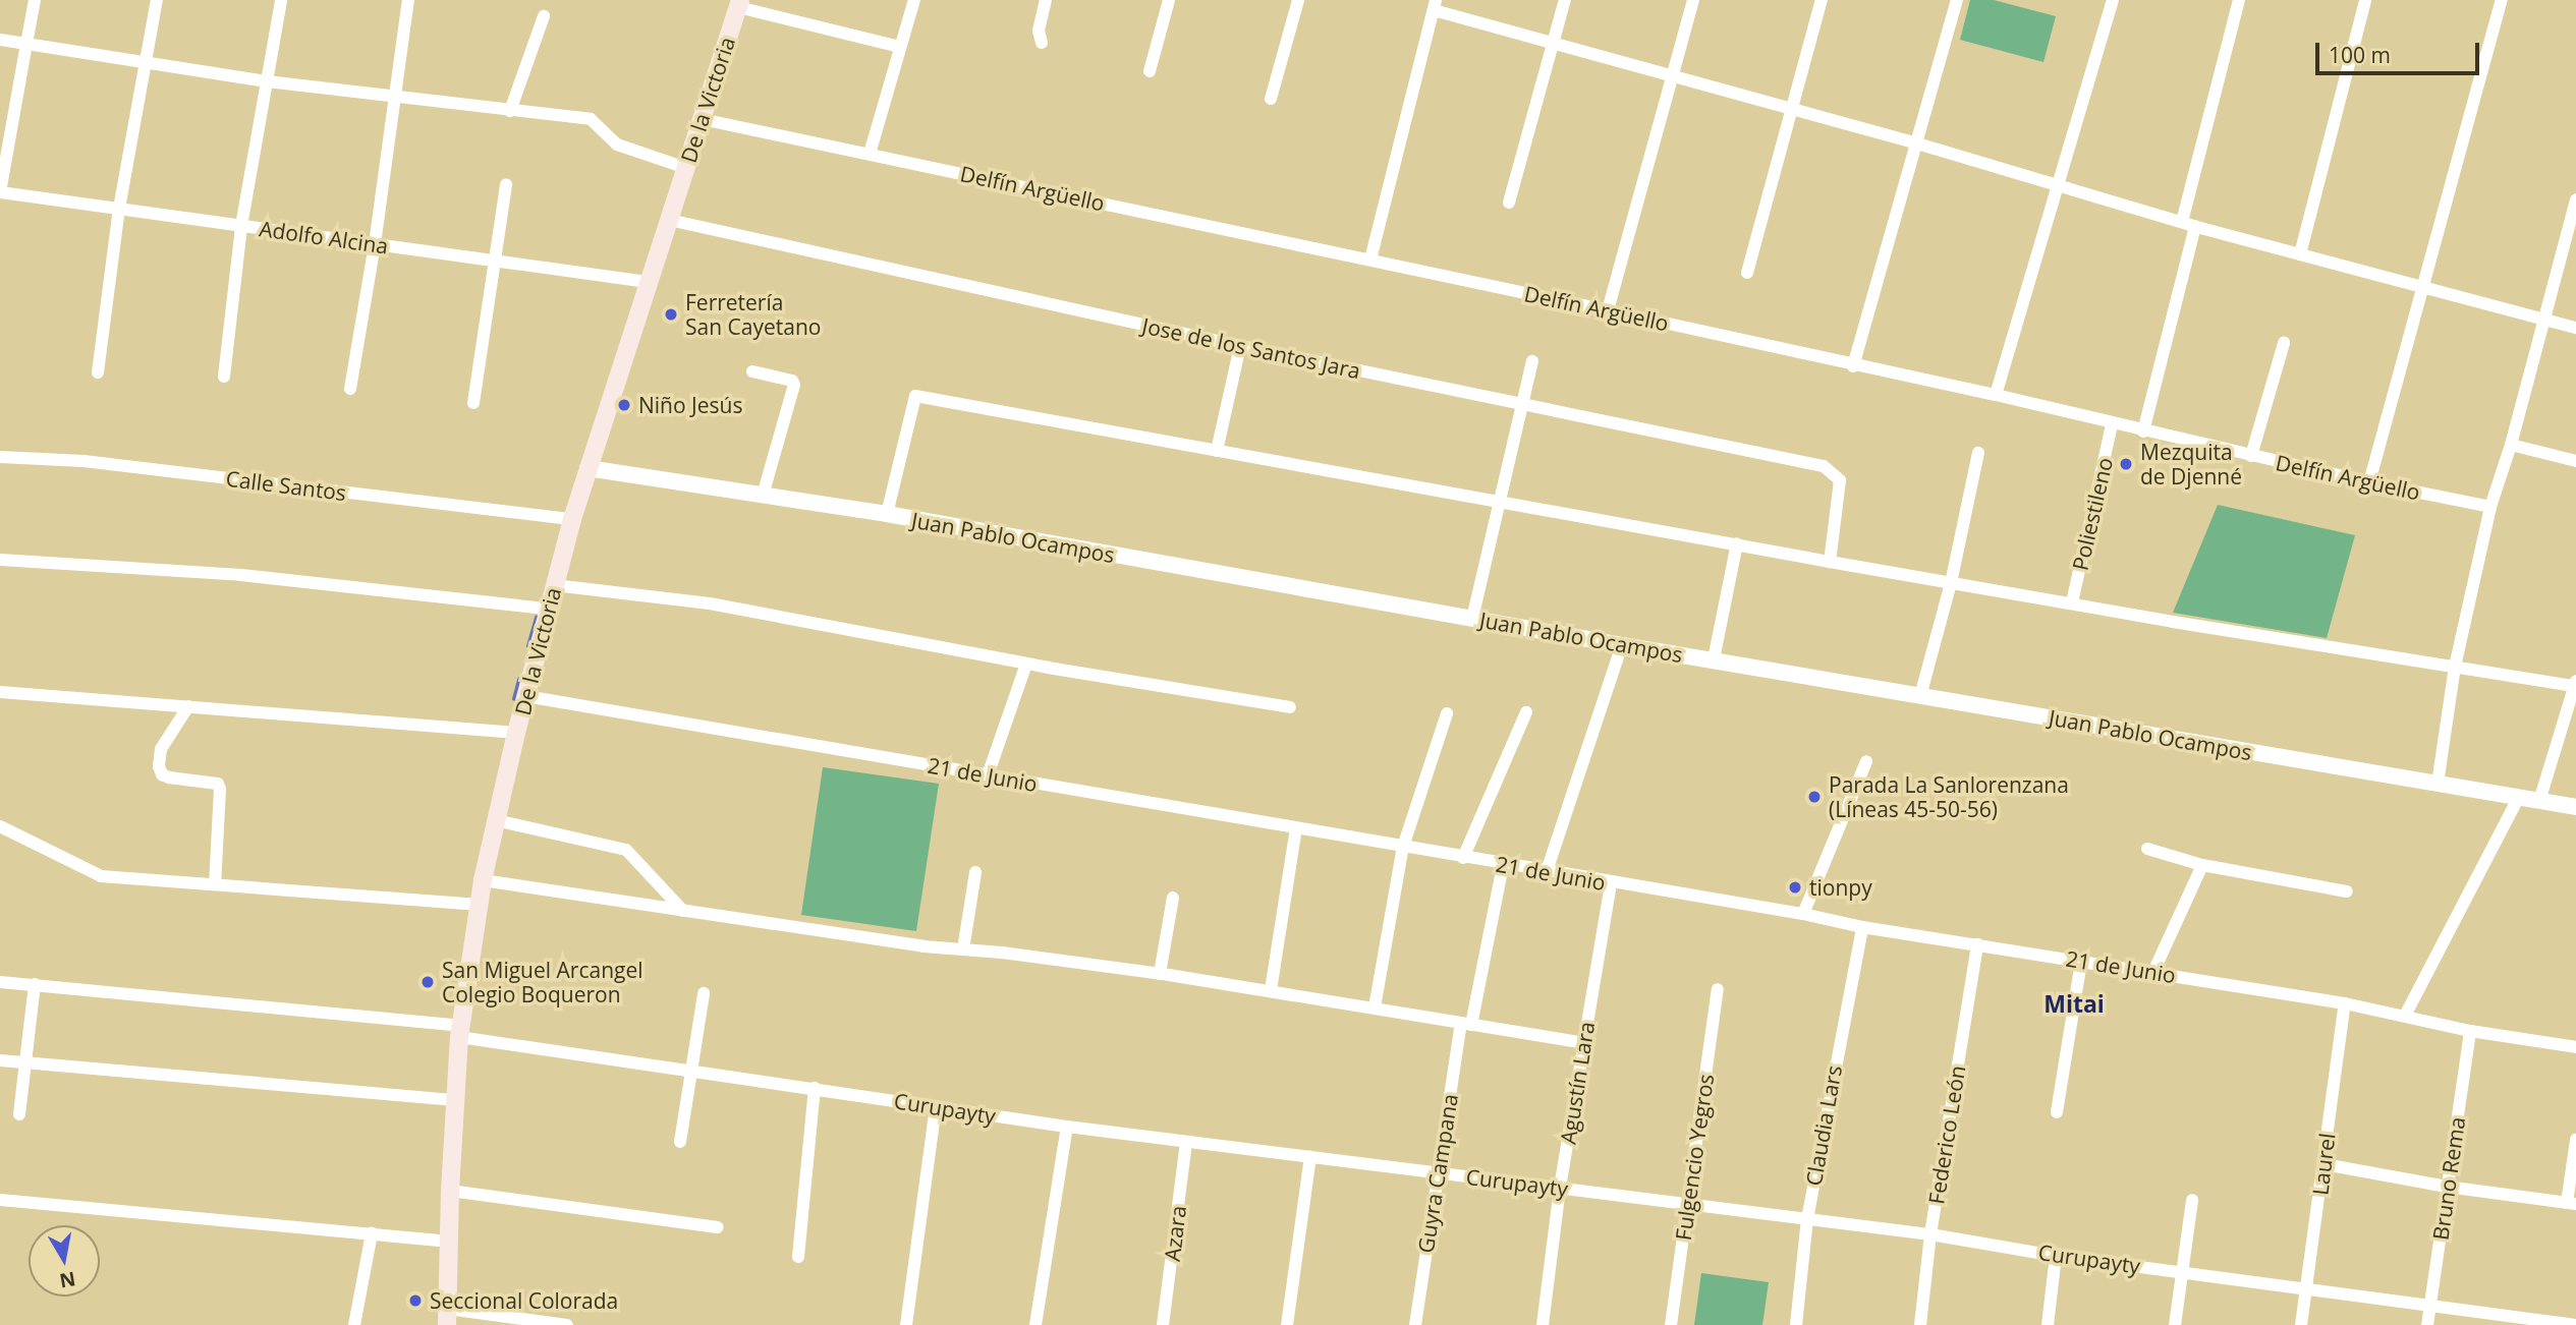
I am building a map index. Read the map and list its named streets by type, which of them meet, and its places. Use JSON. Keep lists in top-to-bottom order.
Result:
{
  "streets": {
    "main road": ["De la Victoria"],
    "street": [
      "Delfín Argüello",
      "Adolfo Alcina",
      "Jose de los Santos Jara",
      "Calle Santos",
      "Poliestileno",
      "Juan Pablo Ocampos",
      "21 de Junio",
      "Agustín Lara",
      "Curupayty",
      "Claudia Lars",
      "Federico León",
      "Fulgencio Yegros",
      "Laurel",
      "Guyra Campana",
      "Bruno Rema",
      "Azara"
    ]
  },
  "crossings": [
    ["De la Victoria", "Delfín Argüello"],
    ["De la Victoria", "Adolfo Alcina"],
    ["De la Victoria", "Jose de los Santos Jara"],
    ["De la Victoria", "Calle Santos"],
    ["De la Victoria", "Juan Pablo Ocampos"],
    ["De la Victoria", "21 de Junio"],
    ["De la Victoria", "Curupayty"],
    ["Delfín Argüello", "Poliestileno"],
    ["21 de Junio", "Agustín Lara"],
    ["21 de Junio", "Claudia Lars"],
    ["21 de Junio", "Federico León"],
    ["21 de Junio", "Laurel"],
    ["21 de Junio", "Guyra Campana"],
    ["21 de Junio", "Bruno Rema"],
    ["Agustín Lara", "Curupayty"],
    ["Curupayty", "Claudia Lars"],
    ["Curupayty", "Federico León"],
    ["Curupayty", "Fulgencio Yegros"],
    ["Curupayty", "Laurel"],
    ["Curupayty", "Guyra Campana"],
    ["Curupayty", "Bruno Rema"],
    ["Curupayty", "Azara"]
  ],
  "districts": ["Mitai"],
  "places": [
    "Ferretería San Cayetano",
    "Niño Jesús",
    "Mezquita de Djenné",
    "Parada La Sanlorenzana (Líneas 45-50-56)",
    "tionpy",
    "San Miguel Arcangel Colegio Boqueron",
    "Seccional Colorada"
  ],
  "scale_bar": "100 m",
  "north": "bottom"
}
